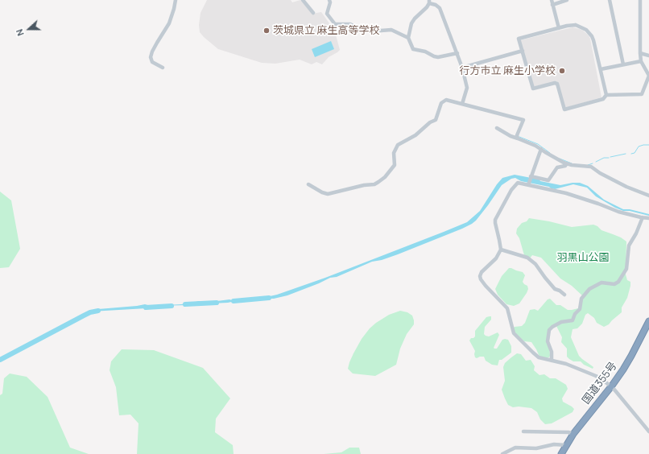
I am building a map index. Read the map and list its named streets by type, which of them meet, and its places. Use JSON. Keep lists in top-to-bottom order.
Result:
{
  "streets": {
    "highway": ["国道355号"]
  },
  "parks": ["羽黒山公園"],
  "places": ["茨城県立 麻生高等学校", "行方市立 麻生小学校"],
  "north": "left"
}
